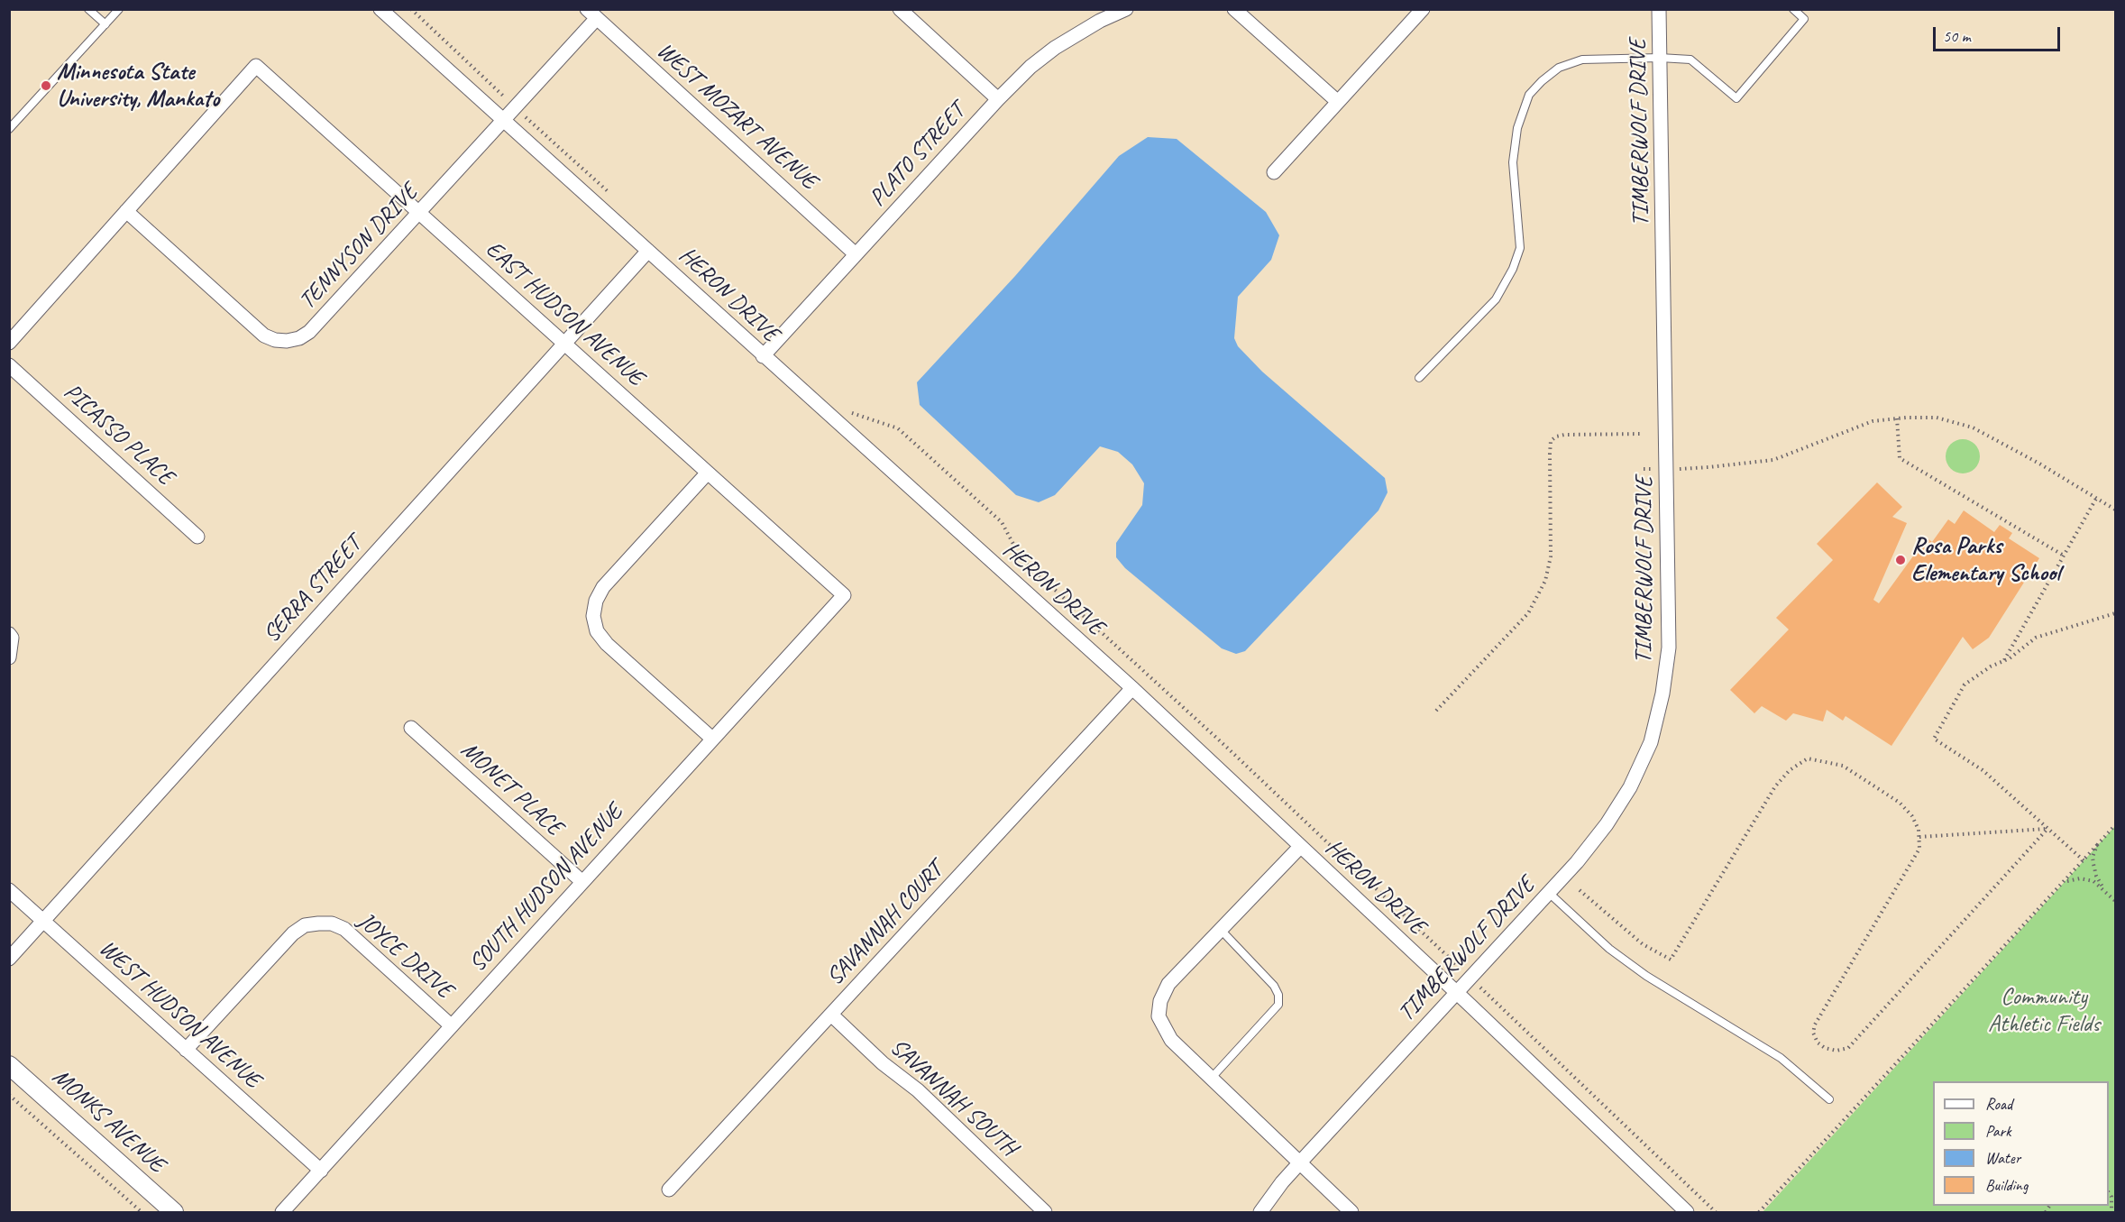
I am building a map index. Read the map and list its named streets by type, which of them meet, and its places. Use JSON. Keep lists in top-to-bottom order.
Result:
{
  "streets": {
    "street": [
      "WEST MOZART AVENUE",
      "TIMBERWOLF DRIVE",
      "PLATO STREET",
      "TENNYSON DRIVE",
      "HERON DRIVE",
      "EAST HUDSON AVENUE",
      "PICASSO PLACE",
      "SERRA STREET",
      "MONET PLACE",
      "SOUTH HUDSON AVENUE",
      "SAVANNAH COURT",
      "JOYCE DRIVE",
      "WEST HUDSON AVENUE",
      "SAVANNAH SOUTH",
      "MONKS AVENUE"
    ]
  },
  "crossings": [
    ["WEST MOZART AVENUE", "PLATO STREET"],
    ["WEST MOZART AVENUE", "TENNYSON DRIVE"],
    ["TIMBERWOLF DRIVE", "HERON DRIVE"],
    ["PLATO STREET", "HERON DRIVE"],
    ["TENNYSON DRIVE", "HERON DRIVE"],
    ["TENNYSON DRIVE", "EAST HUDSON AVENUE"],
    ["HERON DRIVE", "SERRA STREET"],
    ["HERON DRIVE", "SAVANNAH COURT"],
    ["EAST HUDSON AVENUE", "SERRA STREET"],
    ["EAST HUDSON AVENUE", "SOUTH HUDSON AVENUE"],
    ["SERRA STREET", "WEST HUDSON AVENUE"],
    ["MONET PLACE", "SOUTH HUDSON AVENUE"],
    ["SOUTH HUDSON AVENUE", "JOYCE DRIVE"],
    ["SOUTH HUDSON AVENUE", "WEST HUDSON AVENUE"],
    ["SAVANNAH COURT", "SAVANNAH SOUTH"],
    ["JOYCE DRIVE", "WEST HUDSON AVENUE"]
  ],
  "parks": ["Community Athletic Fields"],
  "places": ["Minnesota State University, Mankato", "Rosa Parks Elementary School"],
  "legend": [
    "Road",
    "Park",
    "Water",
    "Building"
  ],
  "scale_bar": "50 m"
}
